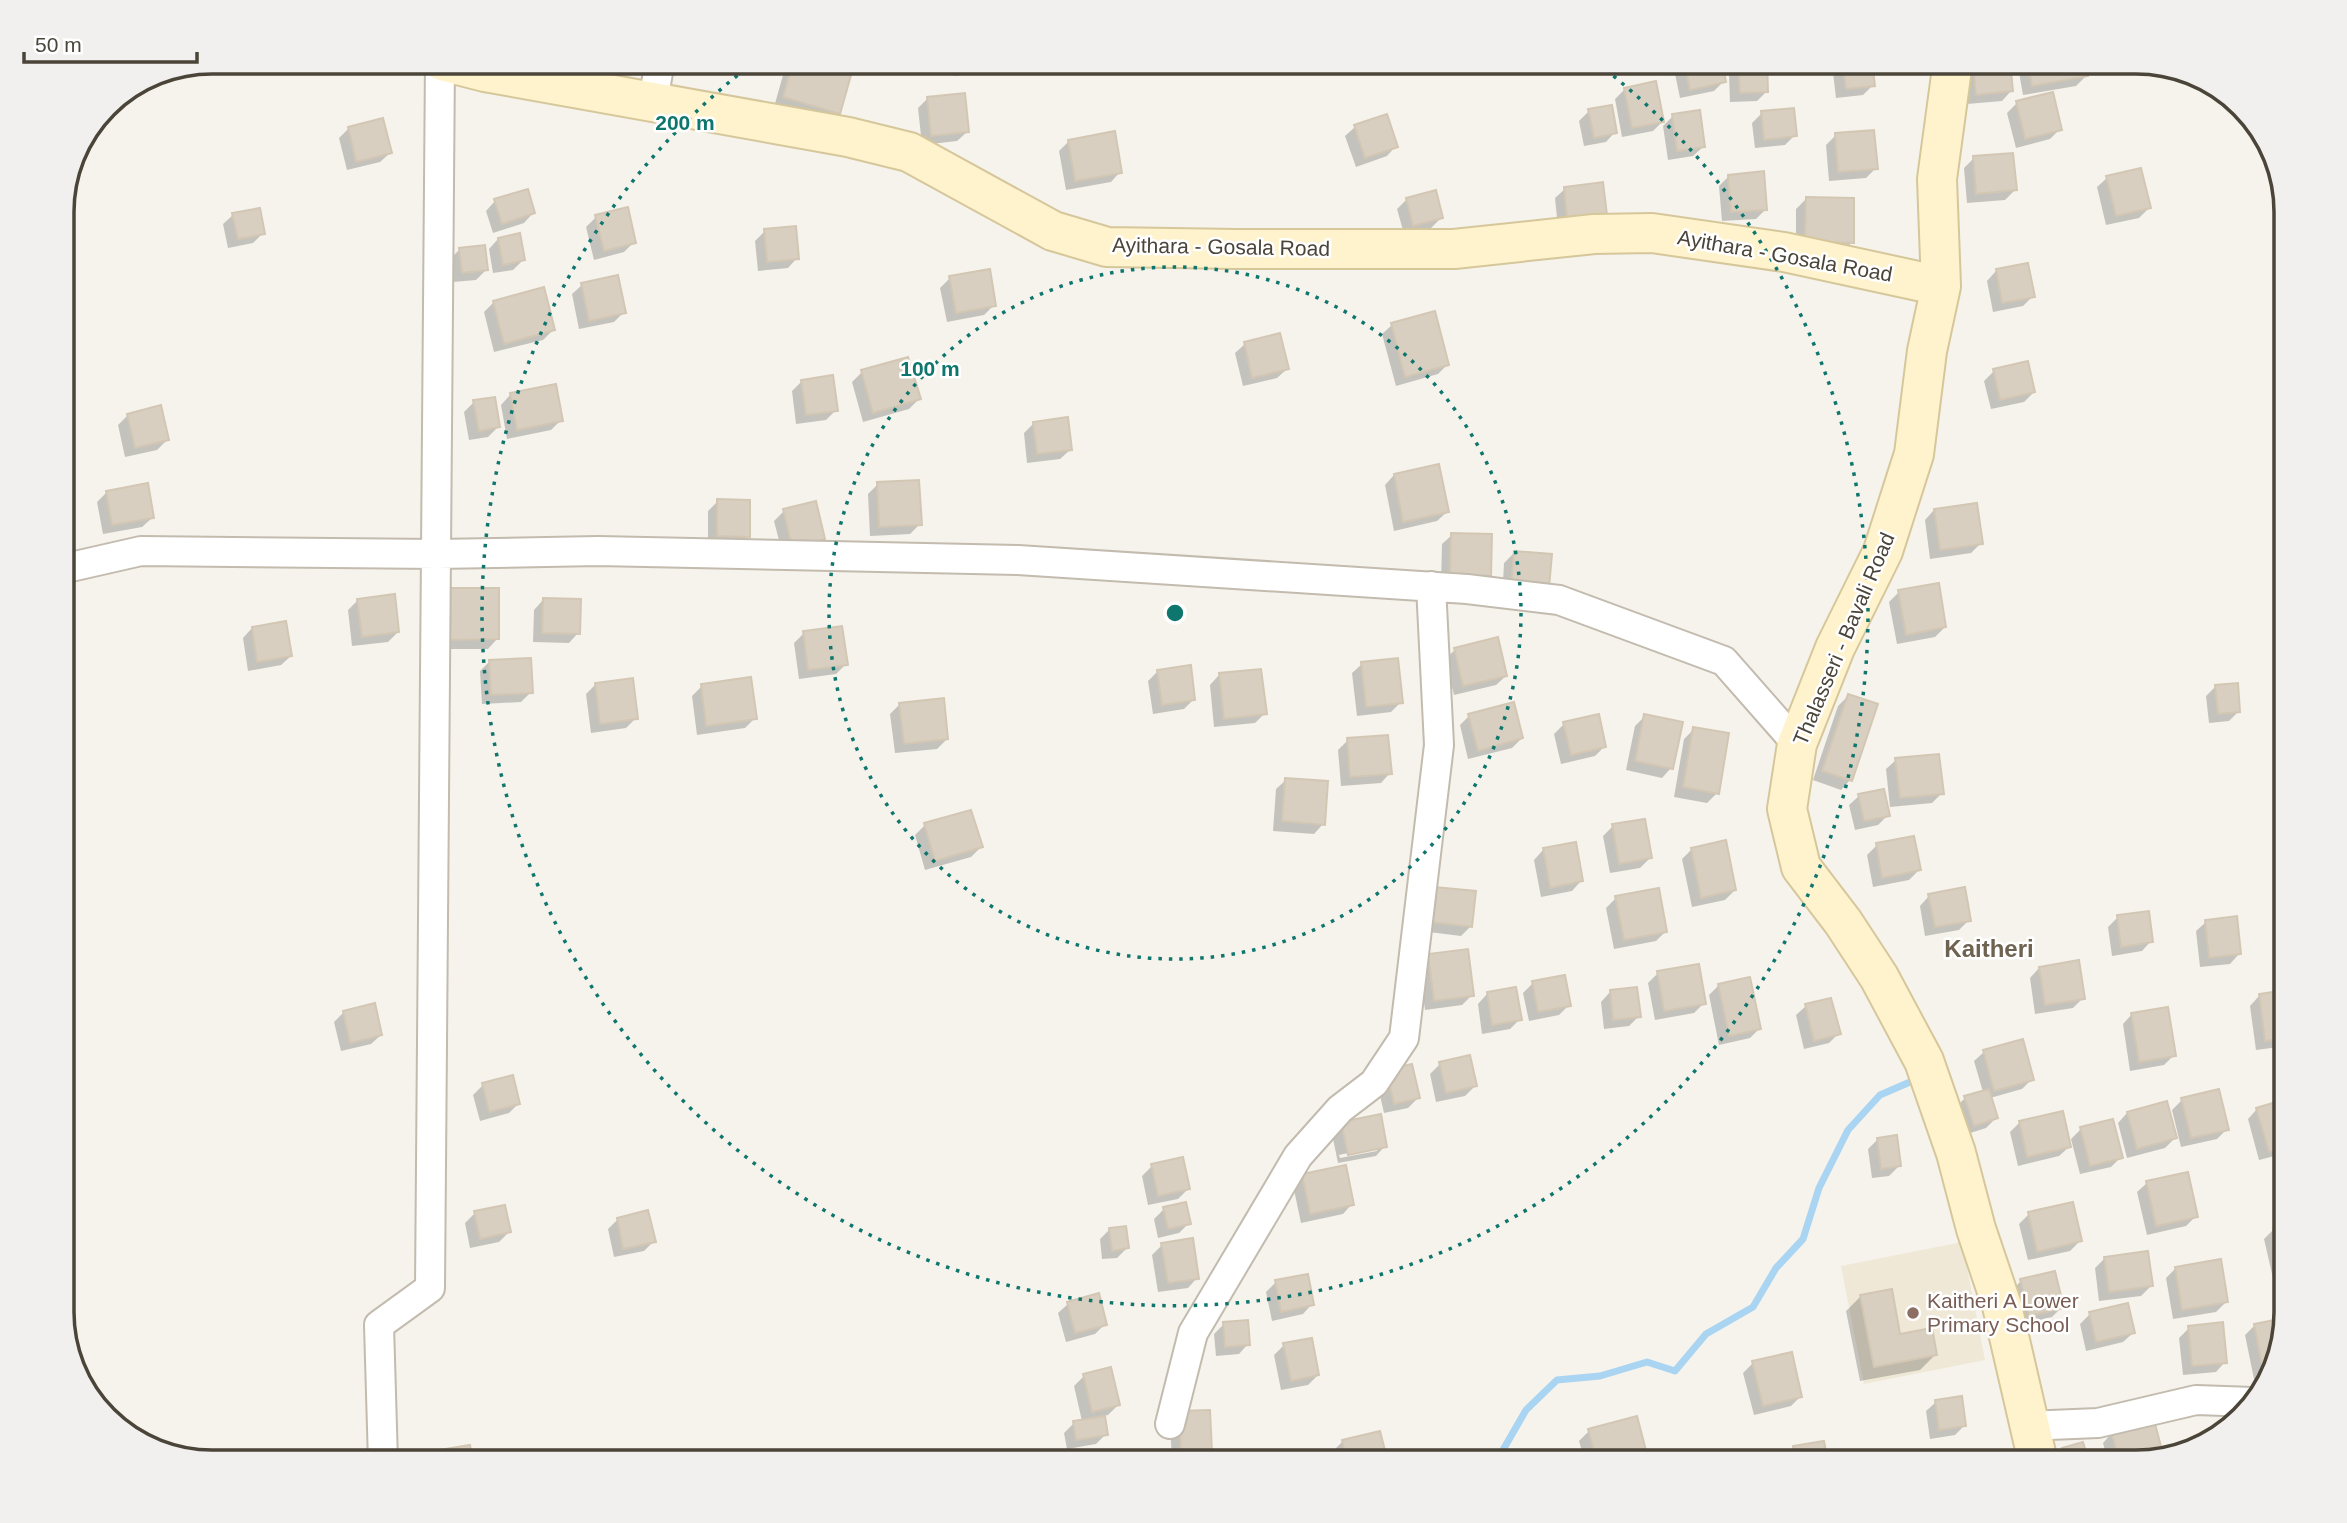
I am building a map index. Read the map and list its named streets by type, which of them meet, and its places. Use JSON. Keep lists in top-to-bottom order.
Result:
{
  "streets": {
    "main road": ["Ayithara - Gosala Road", "Thalasseri - Bavali Road"]
  },
  "crossings": [
    ["Ayithara - Gosala Road", "Thalasseri - Bavali Road"]
  ],
  "districts": ["Kaitheri"],
  "places": ["Kaitheri A Lower Primary School"],
  "scale_bar": "50 m",
  "rings": ["200 m", "100 m"]
}
